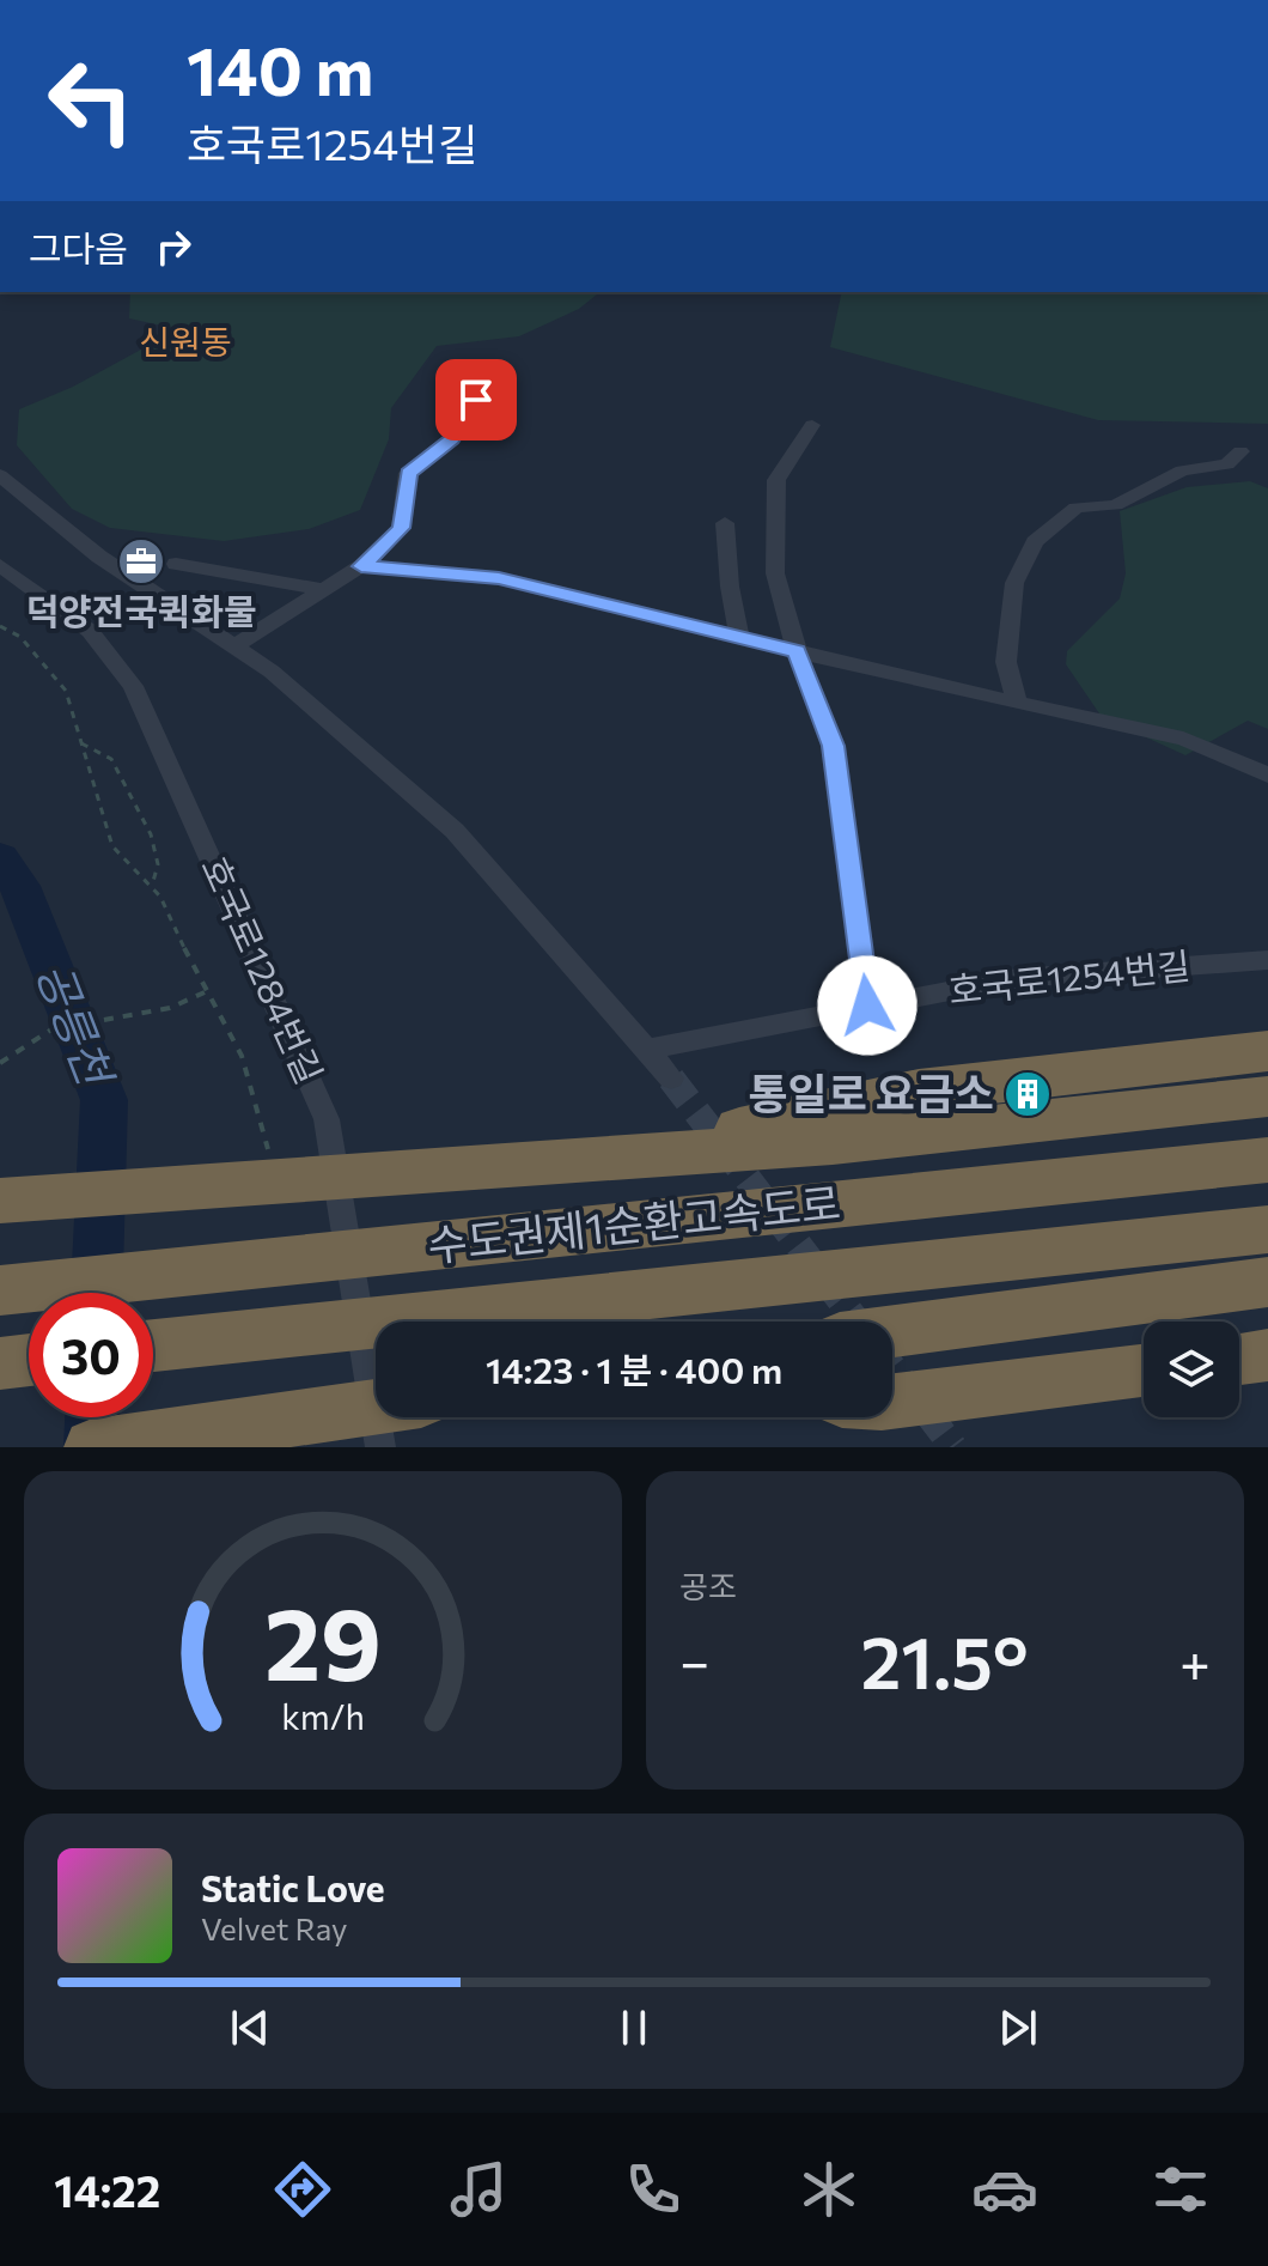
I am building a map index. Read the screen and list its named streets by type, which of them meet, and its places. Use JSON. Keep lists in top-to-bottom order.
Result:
{
  "streets": {
    "highway": ["수도권제1순환고속도로"],
    "street": ["호국로1284번길", "호국로1254번길"]
  },
  "districts": ["신원동"],
  "water": ["공릉천"],
  "places": {
    "office": ["덕양전국퀵화물"],
    "building": ["통일로 요금소"]
  },
  "page": {
    "turn": ["140 m", "호국로1254번길"],
    "then": "그다음",
    "limit": "30",
    "trip": "14:23 · 1 분 · 400 m",
    "tile": "공조",
    "heat": ["−", "21.5°", "+"],
    "song": ["Static Love", "Velvet Ray"],
    "tabs": "14:22",
    "gauge": ["29", "km/h"]
  }
}
